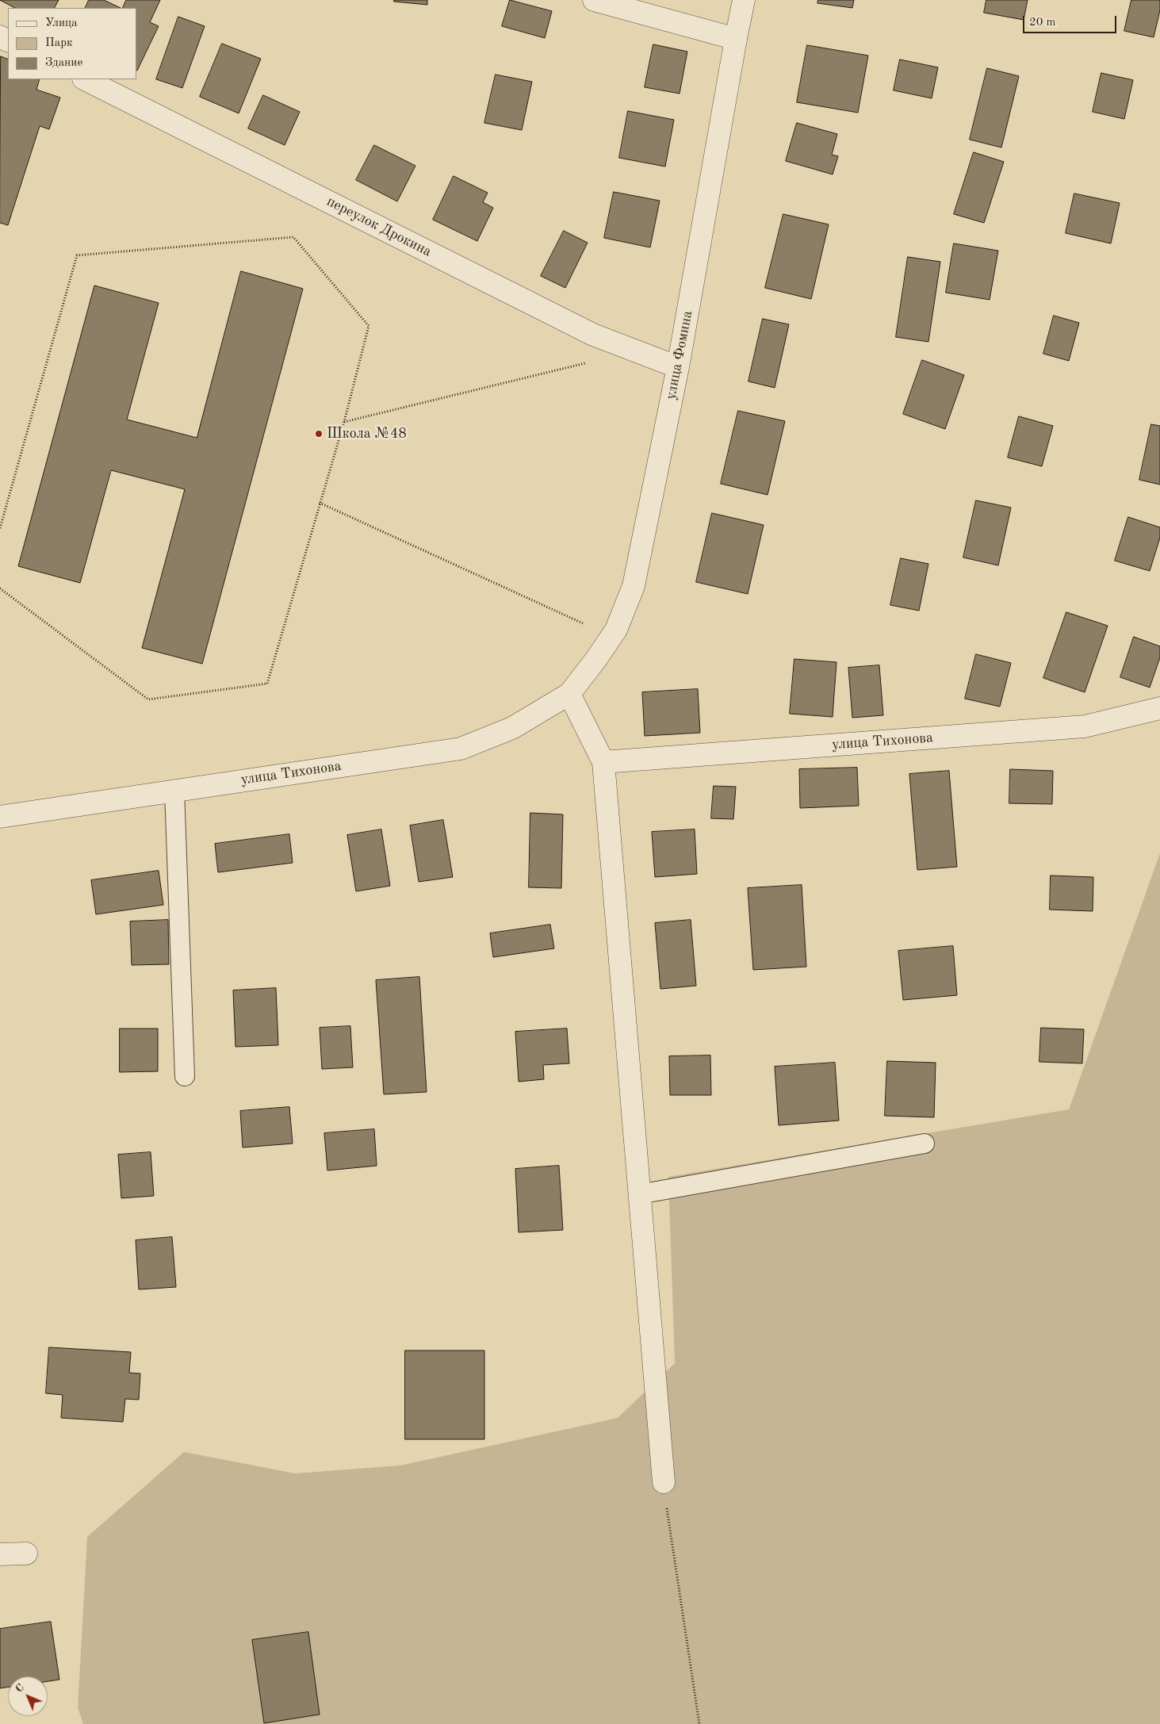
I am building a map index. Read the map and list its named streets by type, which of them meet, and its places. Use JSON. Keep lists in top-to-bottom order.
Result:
{
  "streets": {
    "street": ["переулок Дрокина", "улица Фомина", "улица Тихонова"]
  },
  "crossings": [
    ["переулок Дрокина", "улица Фомина"],
    ["улица Фомина", "улица Тихонова"]
  ],
  "places": ["Школа №48"],
  "legend": ["Улица", "Парк", "Здание"],
  "scale_bar": "20 m",
  "north": "top left"
}
